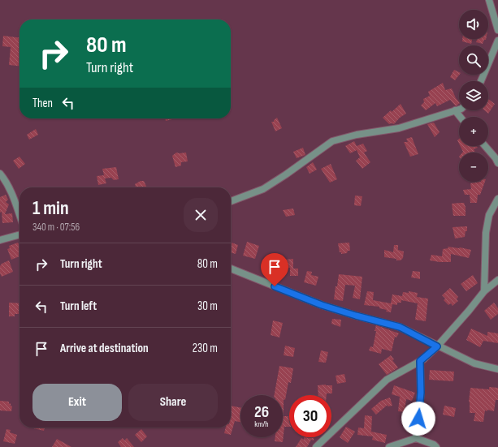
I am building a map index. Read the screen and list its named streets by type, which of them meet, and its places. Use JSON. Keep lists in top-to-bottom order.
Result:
{
  "page": {
    "map_buttons": ["+", "−"],
    "turn": ["80 m", "Turn right"],
    "then": "Then",
    "heading": ["1 min", "340 m · 07:56"],
    "list": [
      {
        "name": "Turn right",
        "value": "80 m"
      },
      {
        "name": "Turn left",
        "value": "30 m"
      },
      {
        "name": "Arrive at destination",
        "value": "230 m"
      }
    ],
    "buttons": ["Exit", "Share"],
    "speed": "26 km/h",
    "limit": "30"
  }
}
